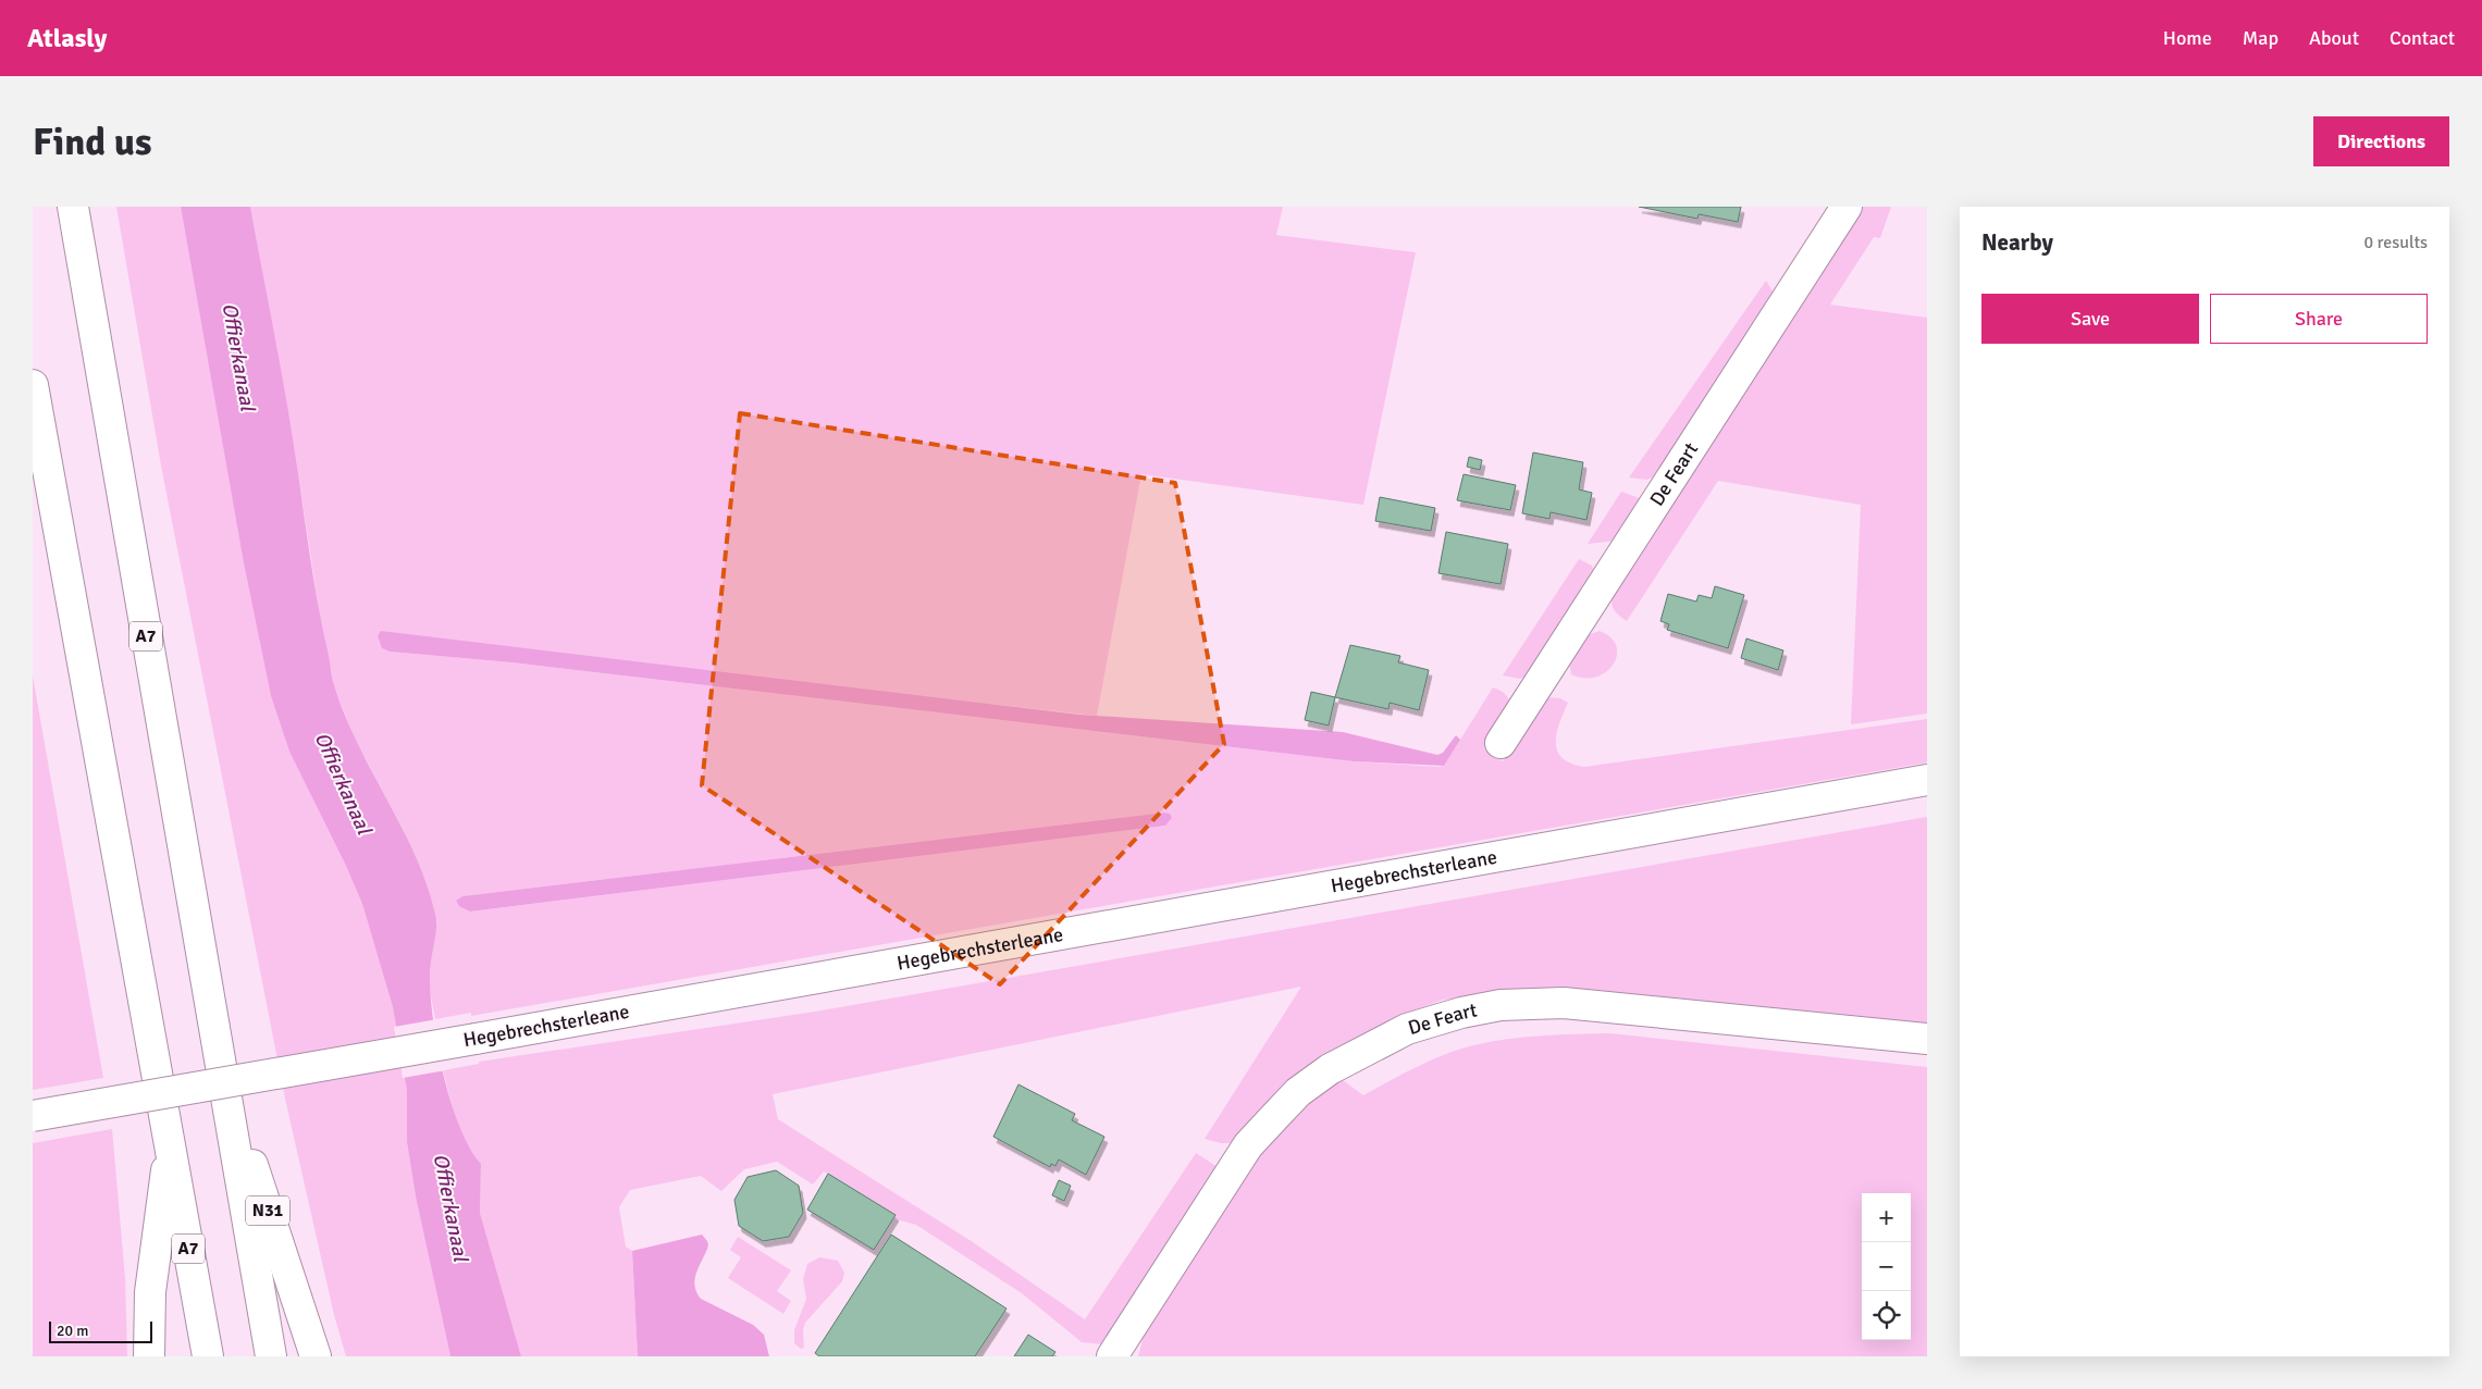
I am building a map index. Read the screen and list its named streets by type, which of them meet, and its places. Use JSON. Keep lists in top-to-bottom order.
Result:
{
  "streets": {
    "main road": [
      "De Feart",
      "A7",
      "Hegebrechsterleane",
      "N31"
    ]
  },
  "crossings": [
    ["A7", "N31"]
  ],
  "water": ["Offierkanaal"],
  "scale_bar": "20 m",
  "page": {
    "header": "Atlasly",
    "nav": [
      "Home",
      "Map",
      "About",
      "Contact"
    ],
    "buttons": [
      "Directions",
      ["Save", "Share"]
    ],
    "title": "Find us",
    "heading": ["Nearby", "0 results"],
    "map_buttons": ["+", "−"],
    "scale": "20 m"
  }
}
